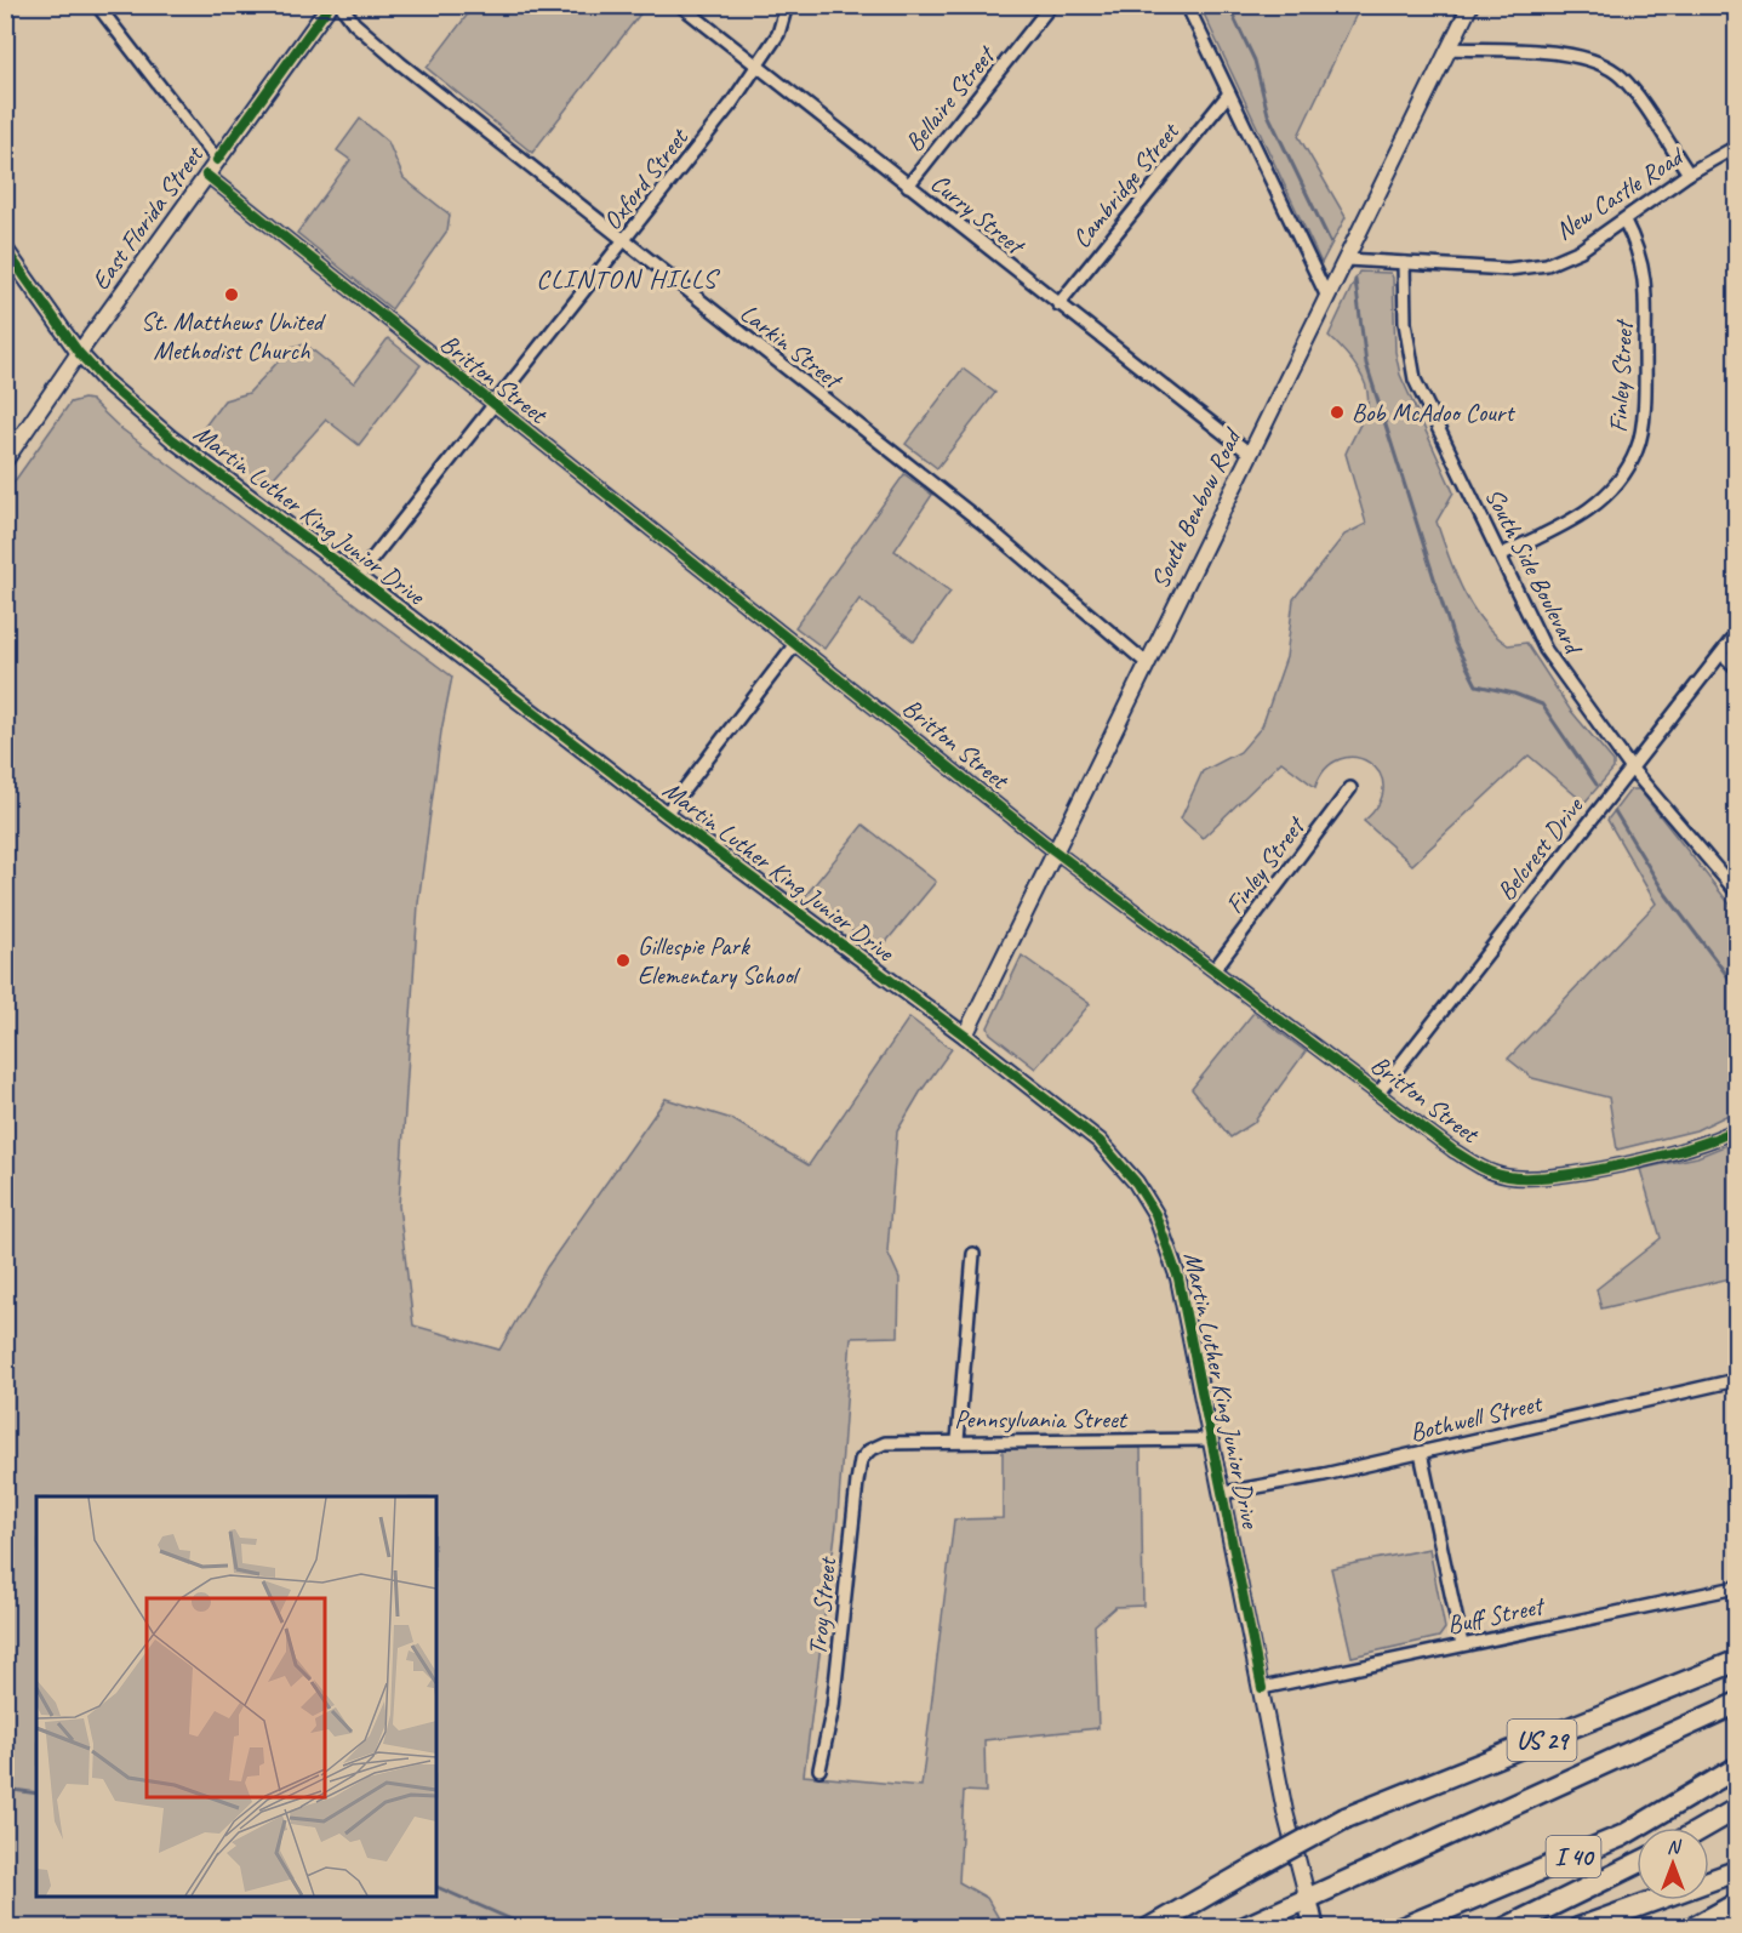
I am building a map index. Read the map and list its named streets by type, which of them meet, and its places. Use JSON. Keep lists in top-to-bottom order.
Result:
{
  "streets": {
    "highway": ["Martin Luther King Junior Drive", "US 29", "I 40"],
    "main road": ["East Florida Street", "South Benbow Road"],
    "street": [
      "Bellaire Street",
      "Oxford Street",
      "Cambridge Street",
      "New Castle Road",
      "Curry Street",
      "Larkin Street",
      "Finley Street",
      "Britton Street",
      "South Side Boulevard",
      "Belcrest Drive",
      "Bothwell Street",
      "Pennsylvania Street",
      "Troy Street",
      "Buff Street"
    ]
  },
  "crossings": [
    ["Bellaire Street", "Curry Street"],
    ["Oxford Street", "Curry Street"],
    ["Oxford Street", "Larkin Street"],
    ["Oxford Street", "Britton Street"],
    ["Oxford Street", "Martin Luther King Junior Drive"],
    ["Cambridge Street", "Curry Street"],
    ["New Castle Road", "Finley Street"],
    ["New Castle Road", "South Benbow Road"],
    ["New Castle Road", "South Side Boulevard"],
    ["Curry Street", "South Benbow Road"],
    ["East Florida Street", "Britton Street"],
    ["East Florida Street", "Martin Luther King Junior Drive"],
    ["Larkin Street", "South Benbow Road"],
    ["Finley Street", "Britton Street"],
    ["Finley Street", "South Side Boulevard"],
    ["Britton Street", "South Benbow Road"],
    ["Britton Street", "Belcrest Drive"],
    ["South Benbow Road", "Martin Luther King Junior Drive"],
    ["Martin Luther King Junior Drive", "Bothwell Street"],
    ["Martin Luther King Junior Drive", "Pennsylvania Street"],
    ["Martin Luther King Junior Drive", "Buff Street"],
    ["South Side Boulevard", "Belcrest Drive"],
    ["Pennsylvania Street", "Troy Street"]
  ],
  "districts": ["CLINTON HILLS"],
  "places": ["St. Matthews United Methodist Church", "Bob McAdoo Court", "Gillespie Park Elementary School"],
  "north": "top"
}
